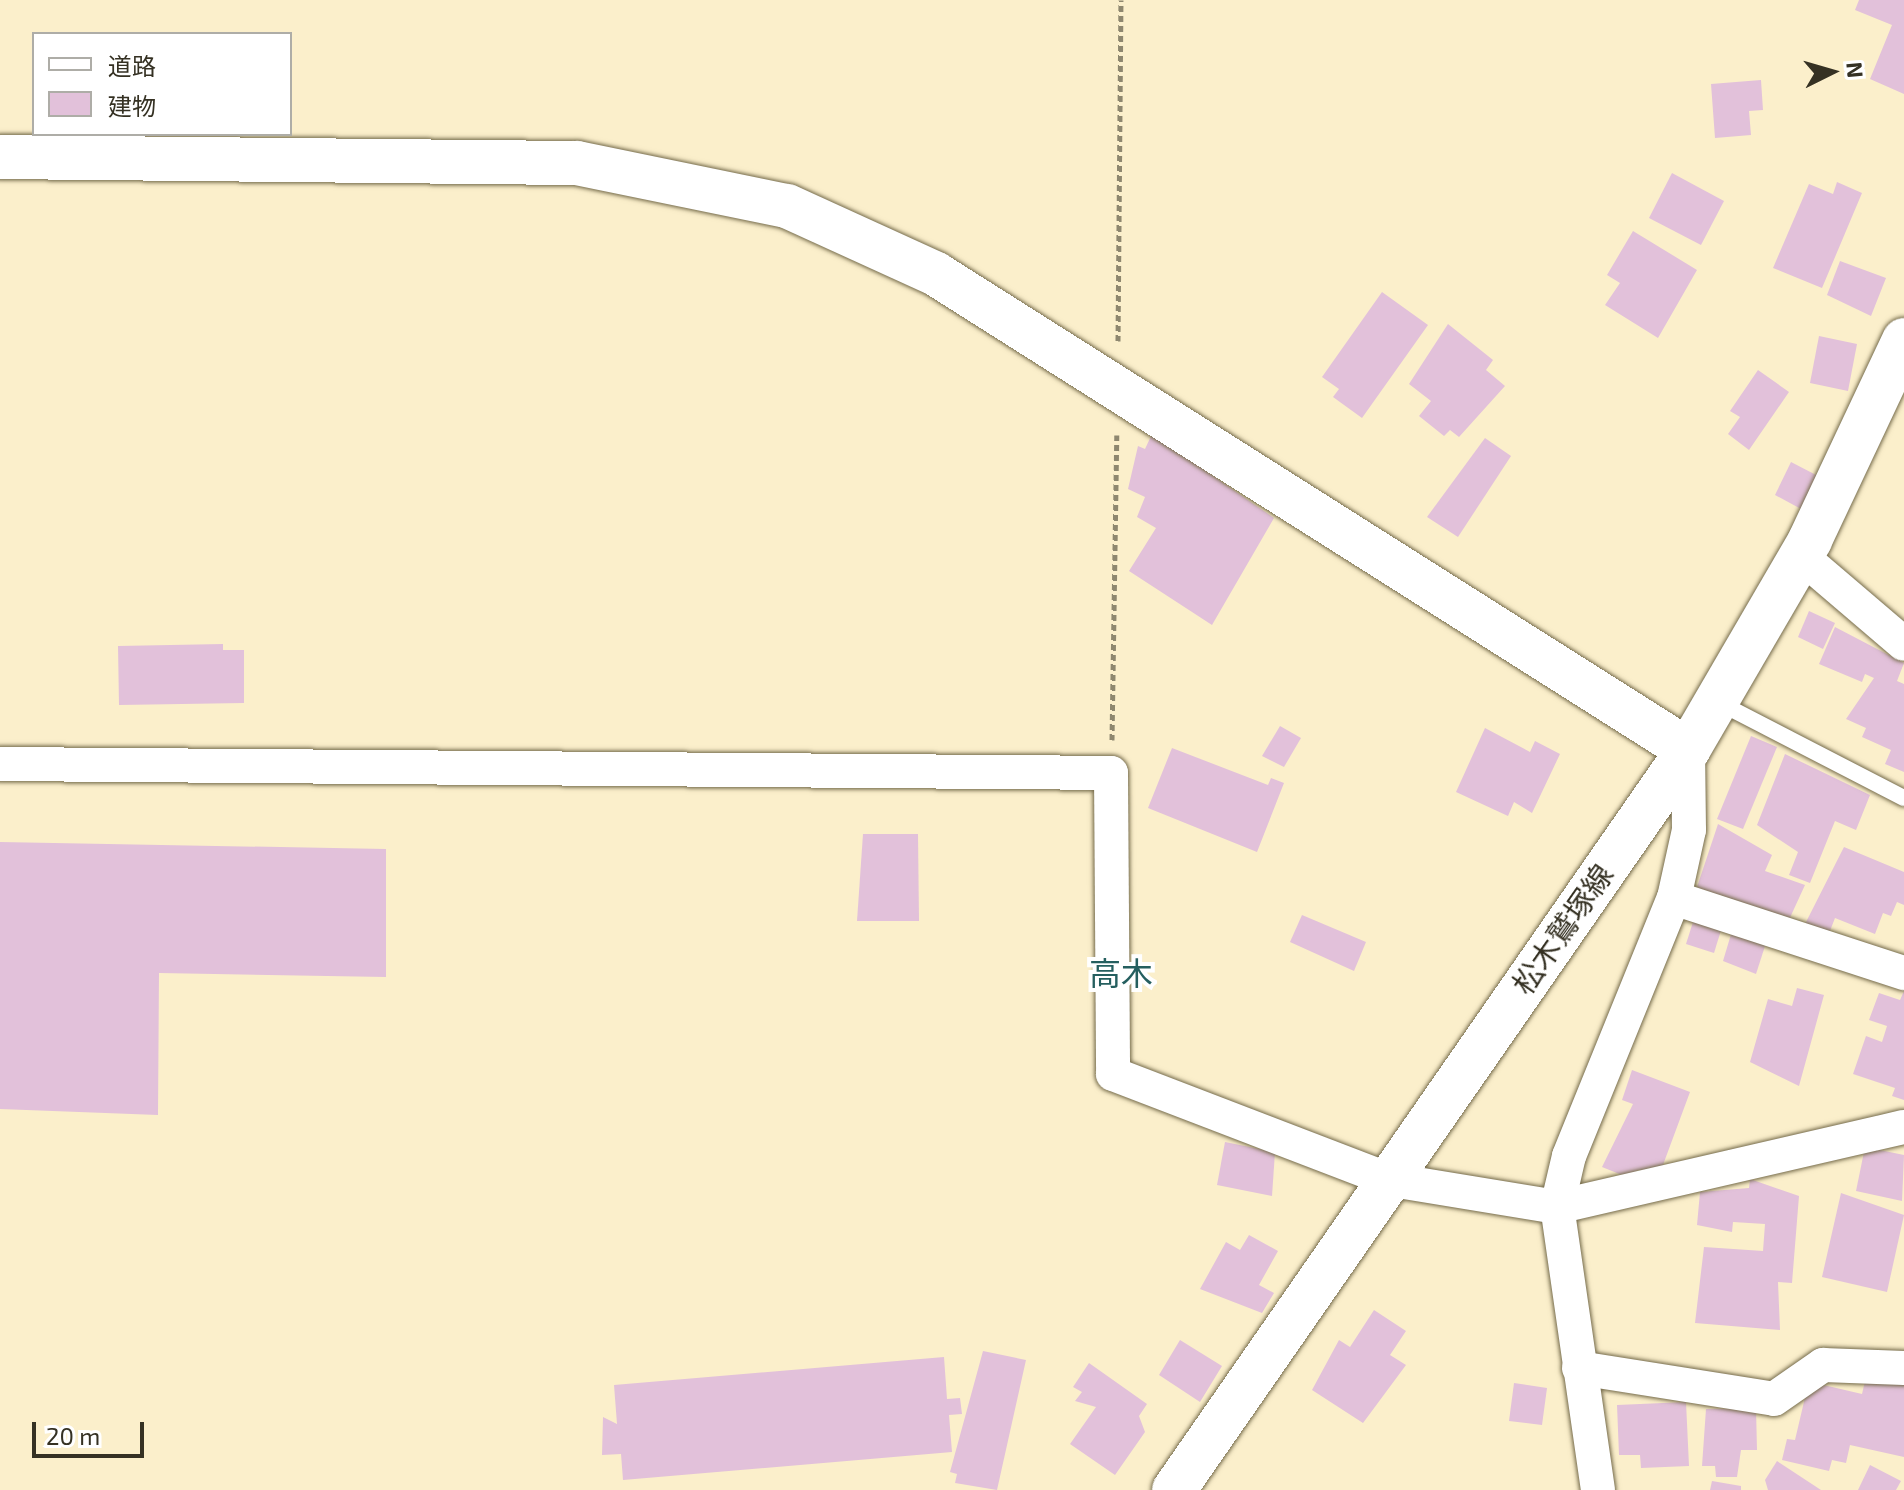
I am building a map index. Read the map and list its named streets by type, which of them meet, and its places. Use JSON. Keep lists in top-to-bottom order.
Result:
{
  "streets": {
    "street": ["松木鷲塚線"]
  },
  "districts": ["高木"],
  "legend": ["道路", "建物"],
  "scale_bar": "20 m",
  "north": "right"
}
